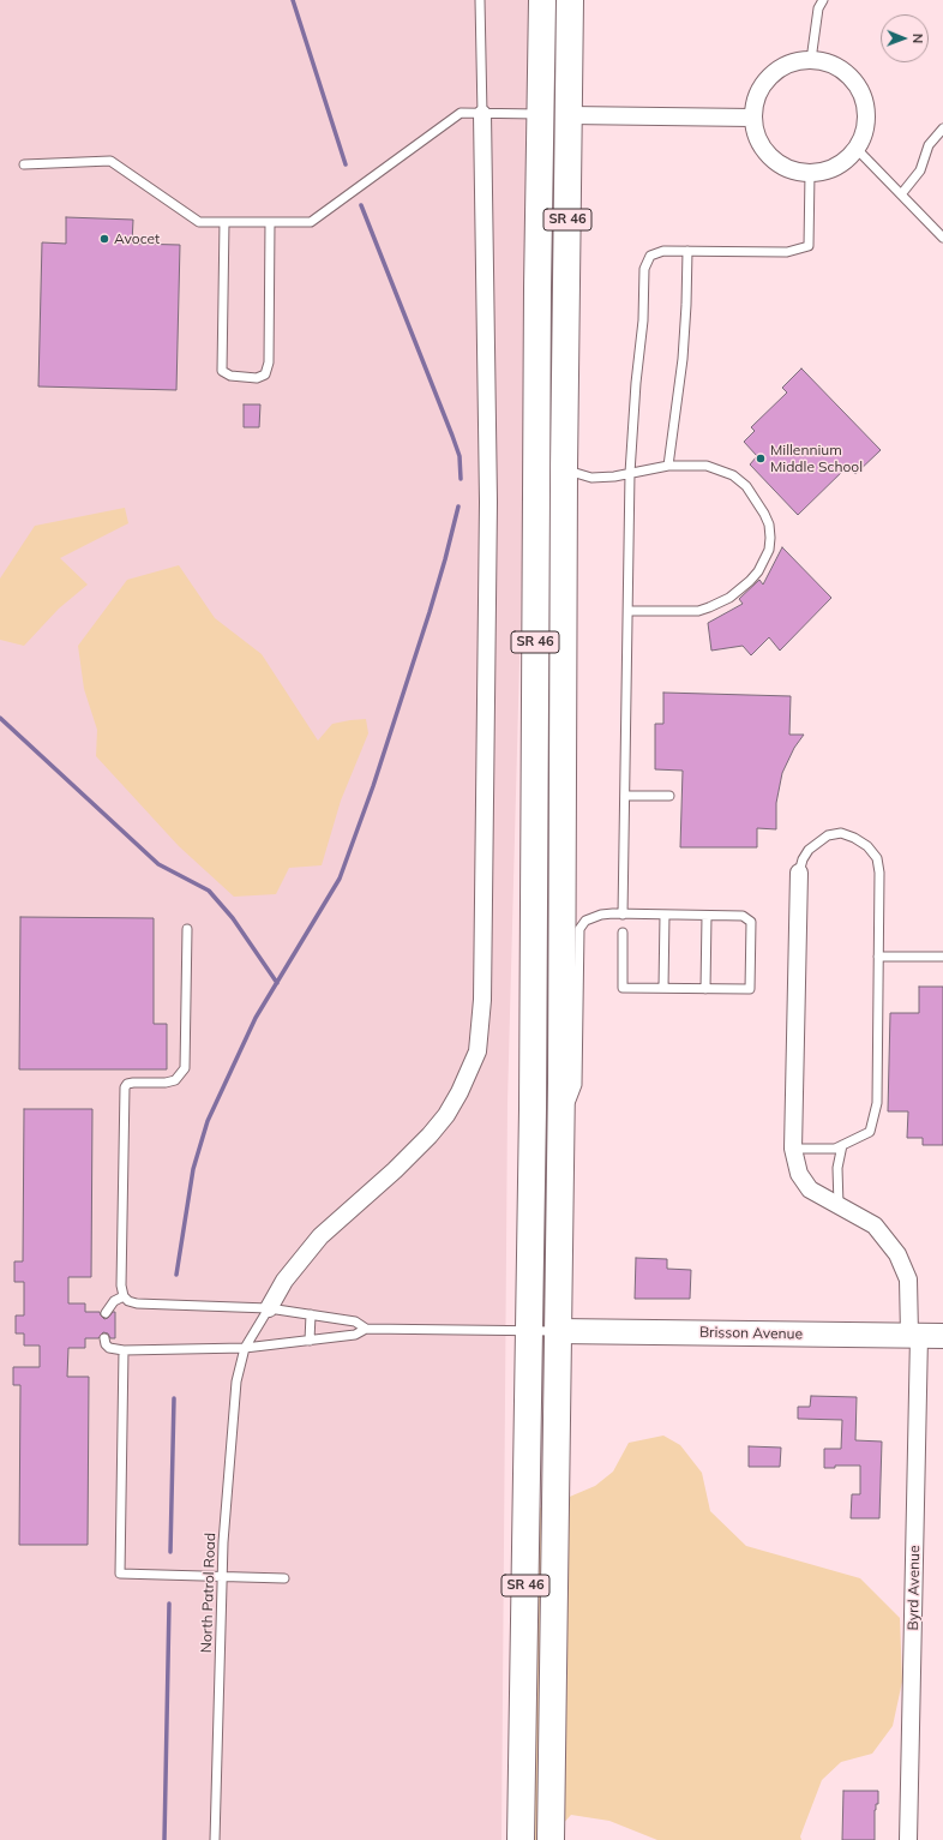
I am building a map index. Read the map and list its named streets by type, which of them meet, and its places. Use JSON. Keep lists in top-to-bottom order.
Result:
{
  "streets": {
    "main road": ["SR 46"],
    "street": ["Brisson Avenue", "Byrd Avenue"],
    "lane": ["North Patrol Road"]
  },
  "crossings": [
    ["SR 46", "Brisson Avenue"],
    ["Brisson Avenue", "Byrd Avenue"]
  ],
  "places": ["Avocet", "Millennium Middle School"],
  "north": "right"
}
